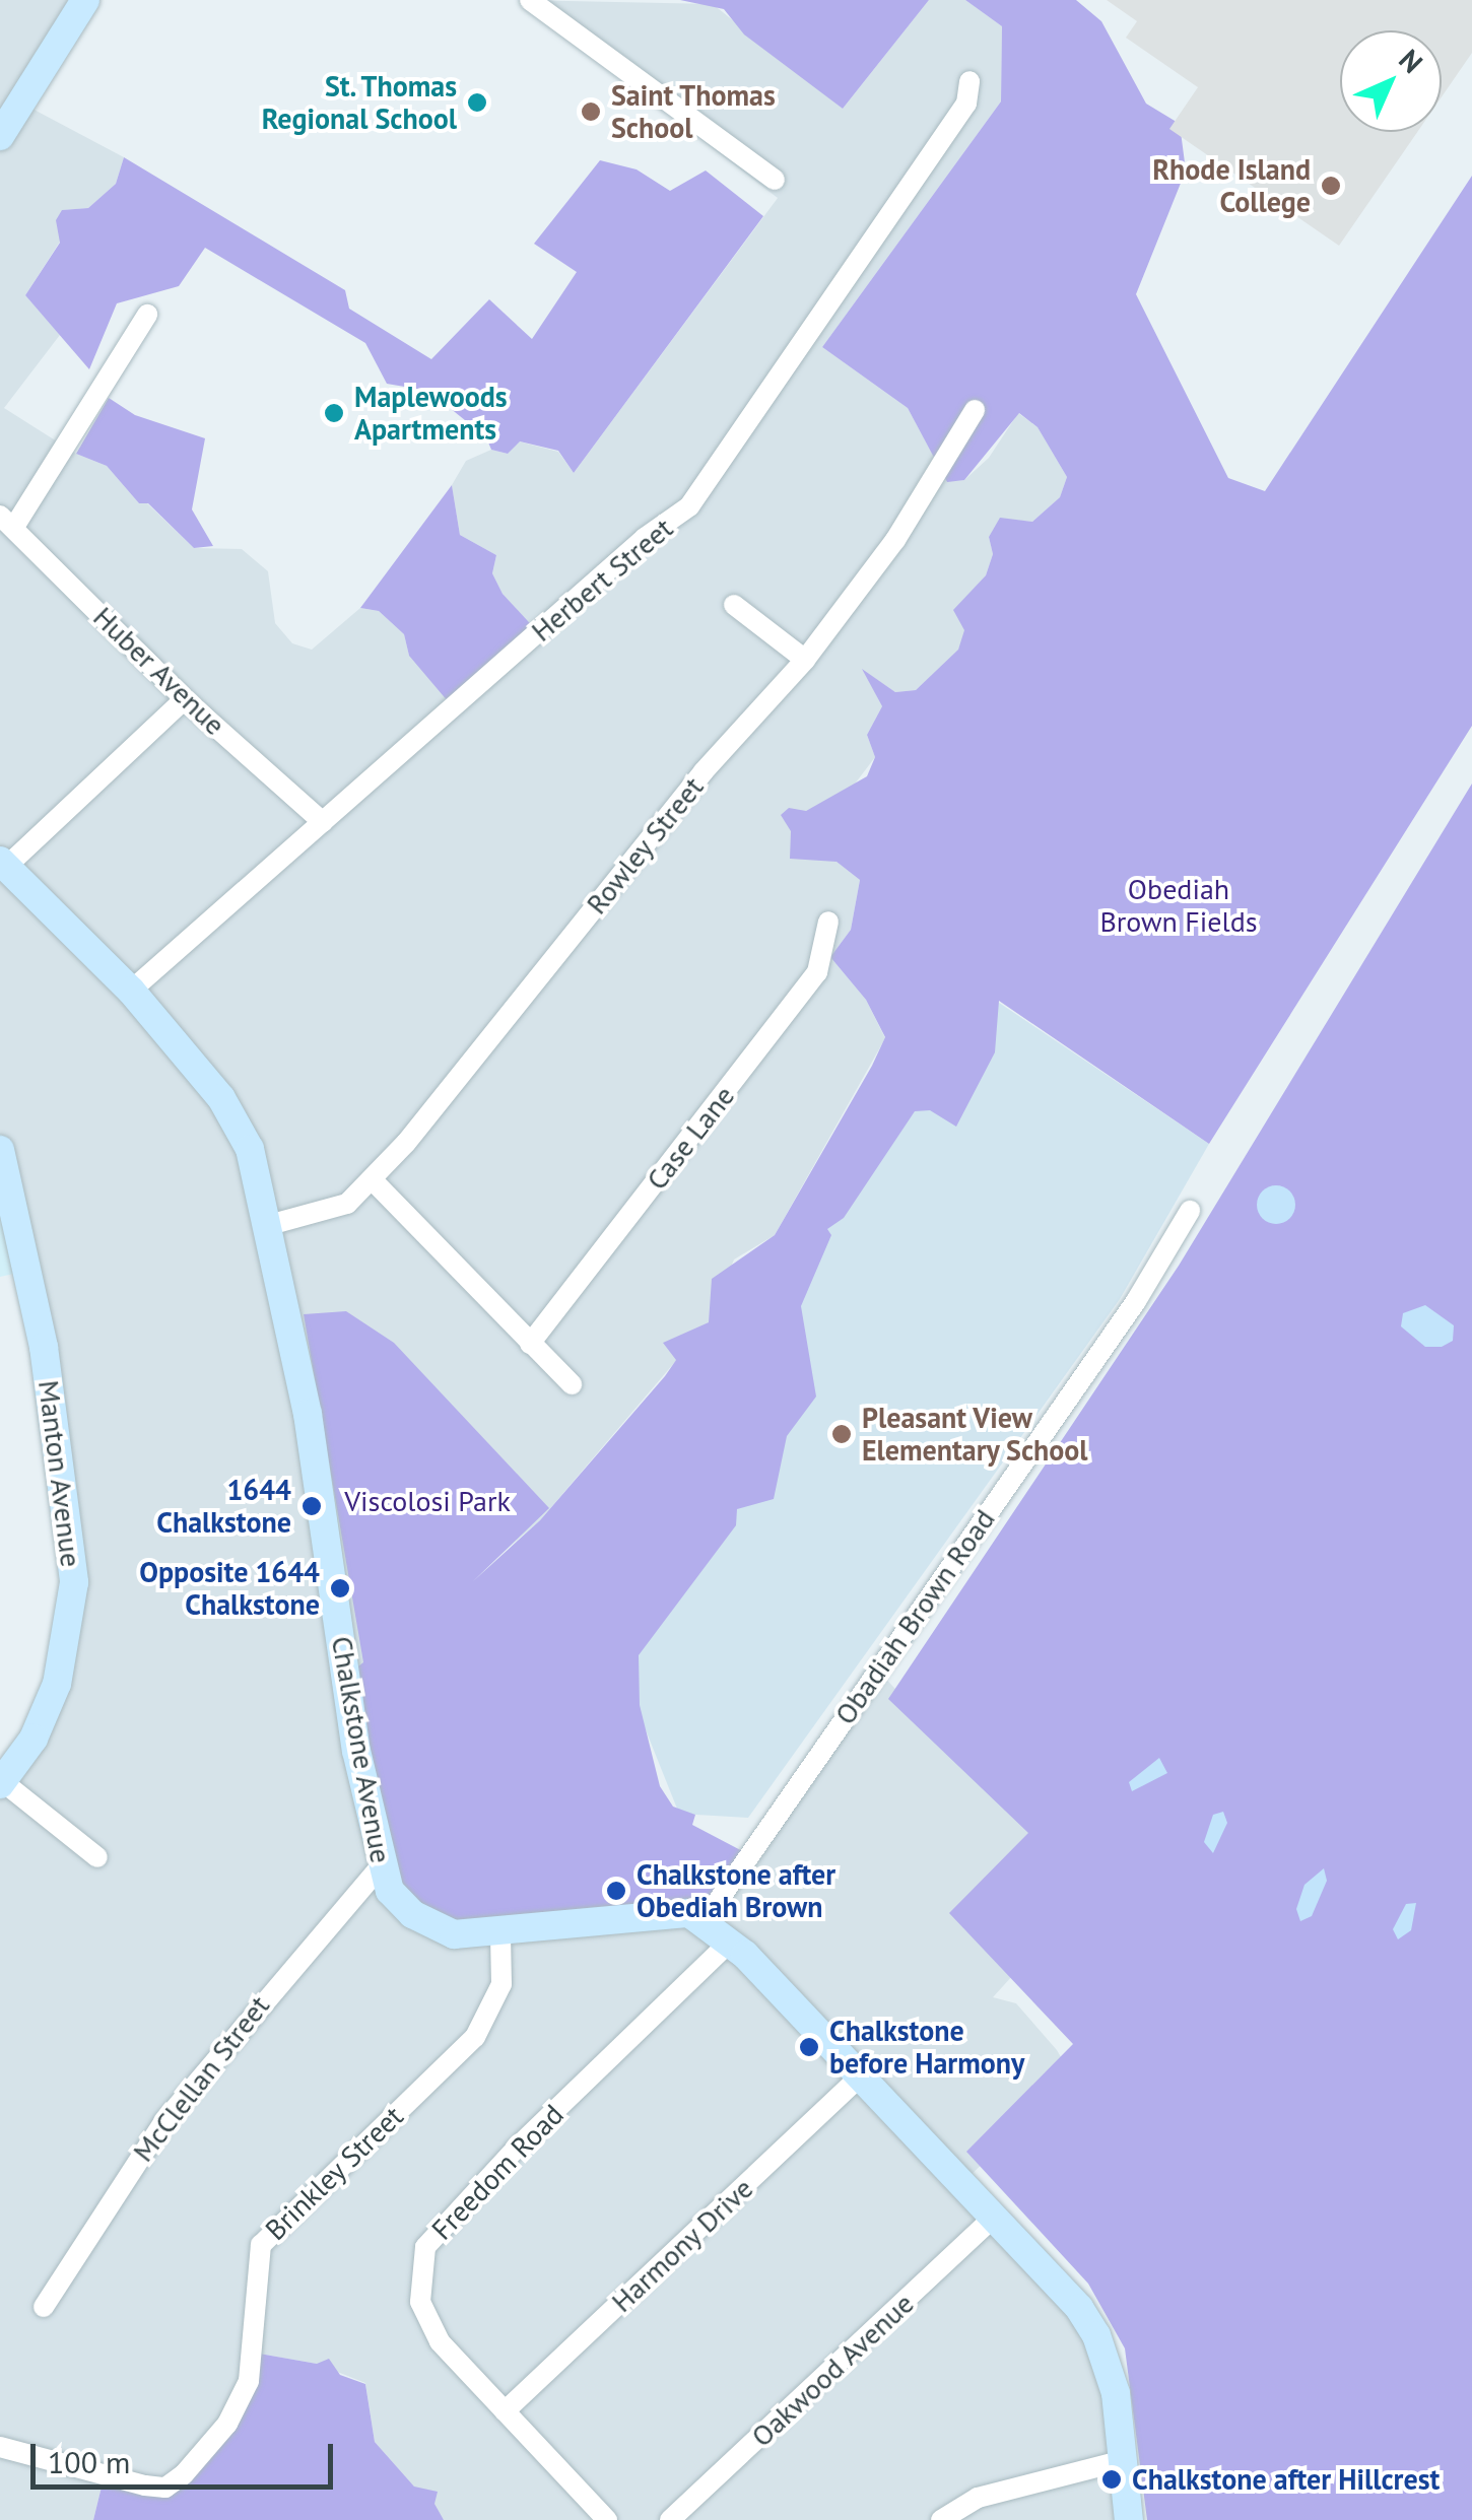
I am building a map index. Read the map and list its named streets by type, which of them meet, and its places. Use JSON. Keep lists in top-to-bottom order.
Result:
{
  "streets": {
    "main road": ["Manton Avenue", "Chalkstone Avenue"],
    "street": [
      "Herbert Street",
      "Huber Avenue",
      "Rowley Street",
      "Case Lane",
      "Obadiah Brown Road",
      "McClellan Street",
      "Freedom Road",
      "Brinkley Street",
      "Harmony Drive",
      "Oakwood Avenue"
    ]
  },
  "crossings": [
    ["Herbert Street", "Huber Avenue"],
    ["Herbert Street", "Chalkstone Avenue"],
    ["Rowley Street", "Chalkstone Avenue"],
    ["Obadiah Brown Road", "Chalkstone Avenue"],
    ["Chalkstone Avenue", "McClellan Street"],
    ["Chalkstone Avenue", "Brinkley Street"],
    ["Freedom Road", "Harmony Drive"]
  ],
  "parks": ["Obediah Brown Fields", "Viscolosi Park"],
  "places": [
    "St. Thomas Regional School",
    "Saint Thomas School",
    "Rhode Island College",
    "Maplewoods Apartments",
    "Pleasant View Elementary School",
    "1644 Chalkstone",
    "Opposite 1644 Chalkstone",
    "Chalkstone after Obediah Brown",
    "Chalkstone before Harmony",
    "Chalkstone after Hillcrest"
  ],
  "scale_bar": "100 m",
  "north": "top right"
}
